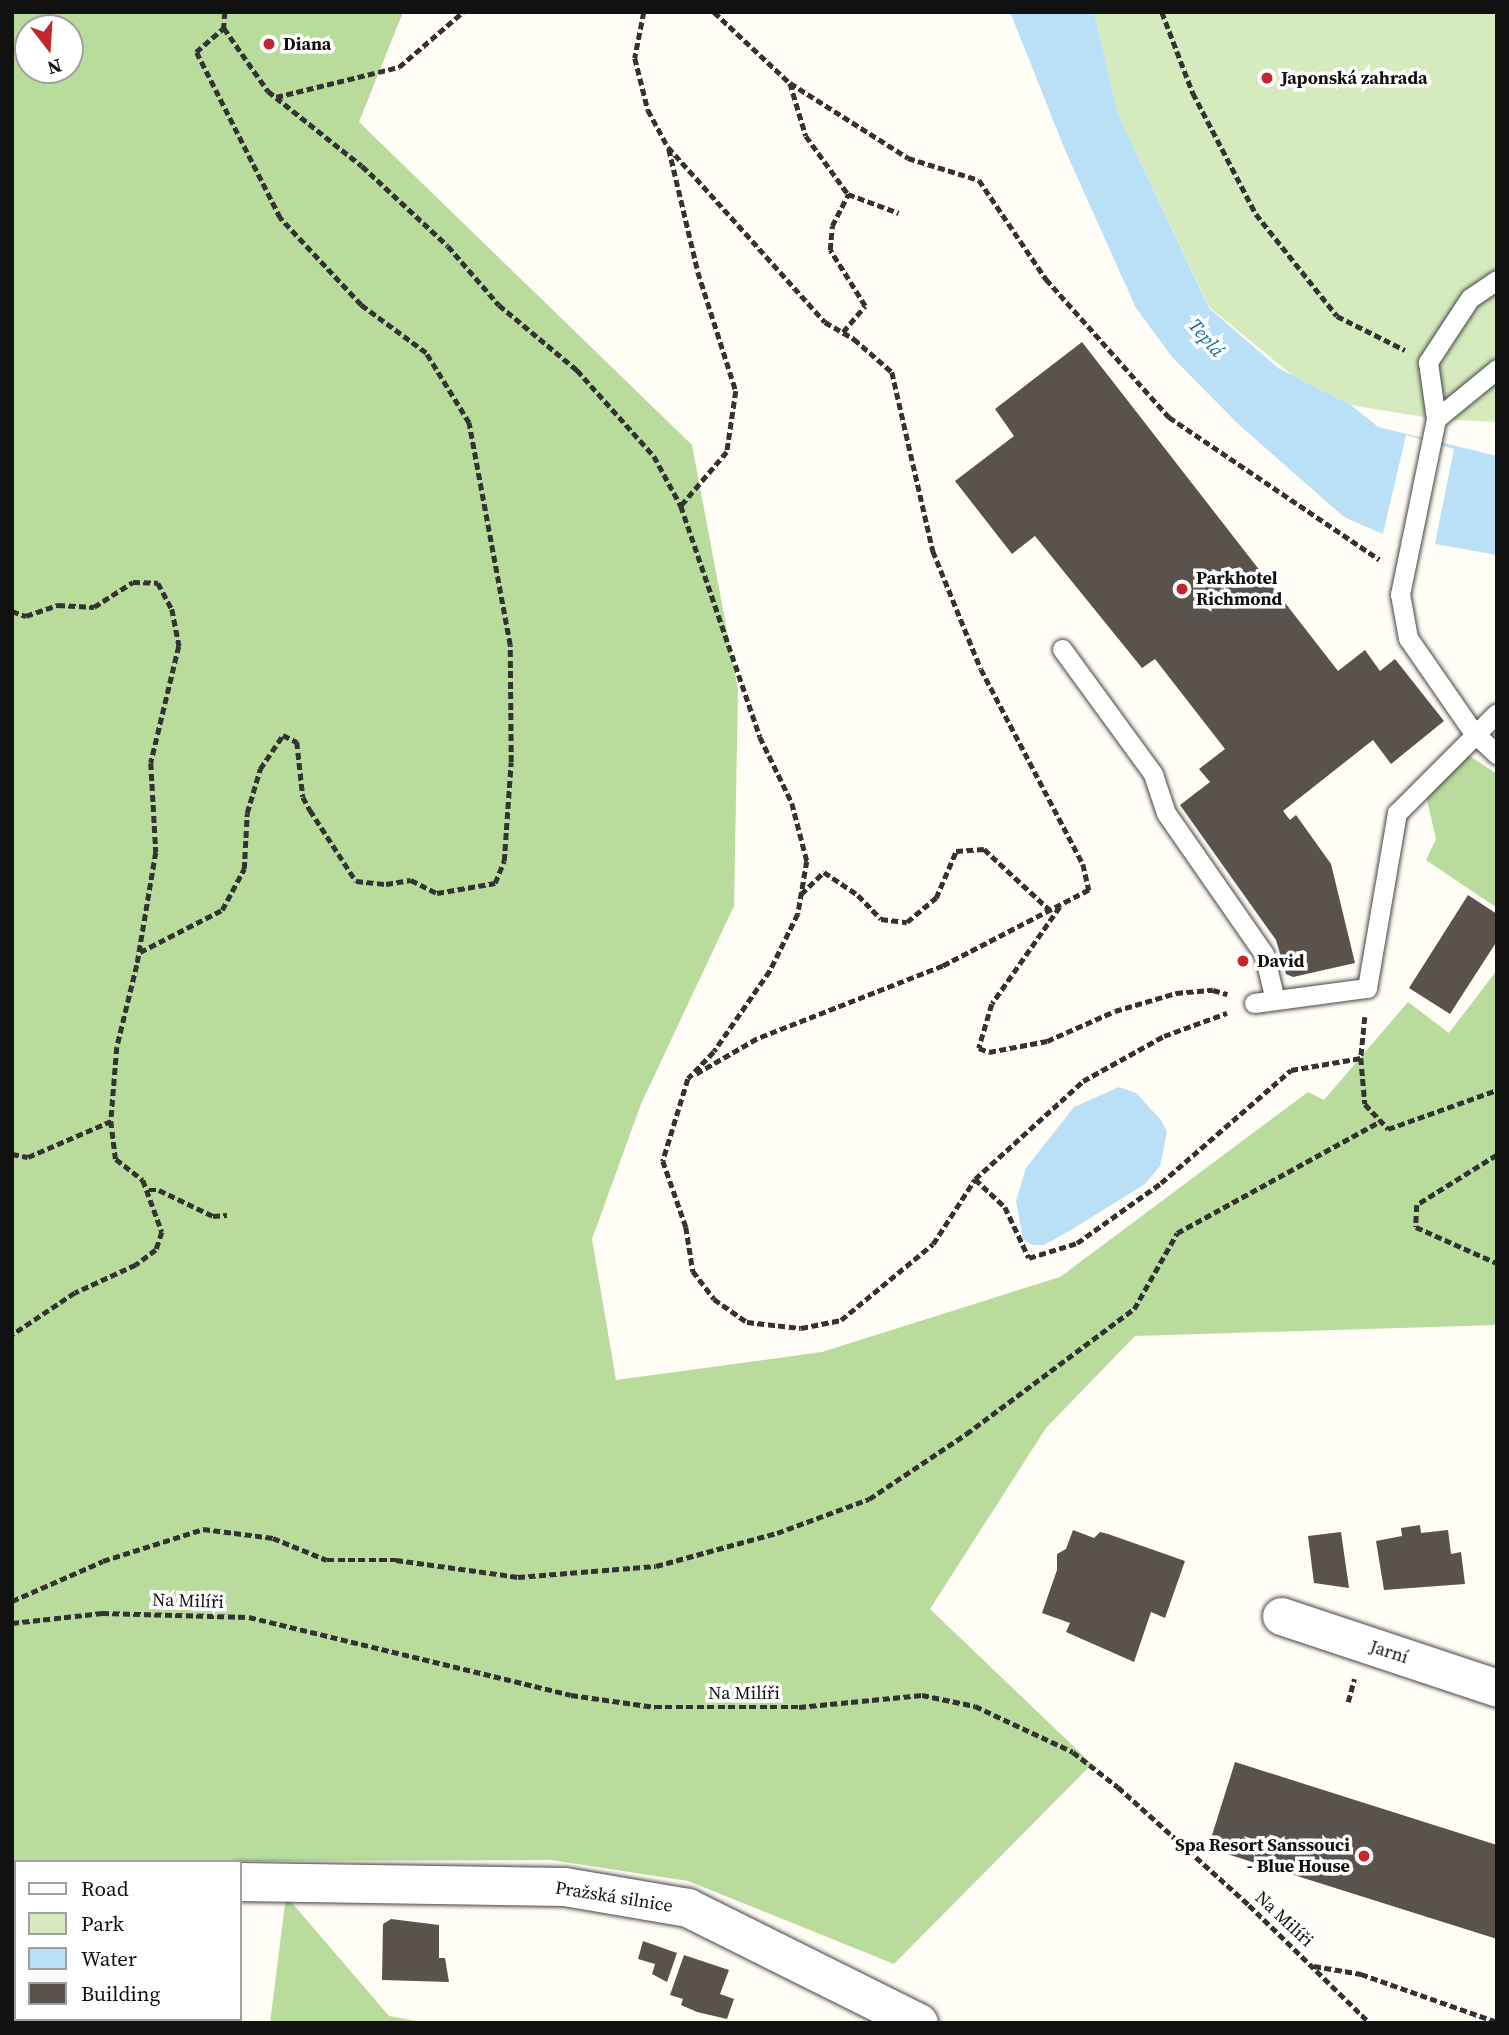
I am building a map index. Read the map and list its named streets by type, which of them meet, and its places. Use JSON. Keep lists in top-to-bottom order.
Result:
{
  "streets": {
    "street": ["Jarní", "Pražská silnice"],
    "path": ["Na Milíři"]
  },
  "water": ["Teplá"],
  "places": [
    "Diana",
    "Japonská zahrada",
    "Parkhotel Richmond",
    "David",
    "Spa Resort Sanssouci - Blue House"
  ],
  "legend": [
    "Road",
    "Park",
    "Water",
    "Building"
  ],
  "north": "bottom"
}
